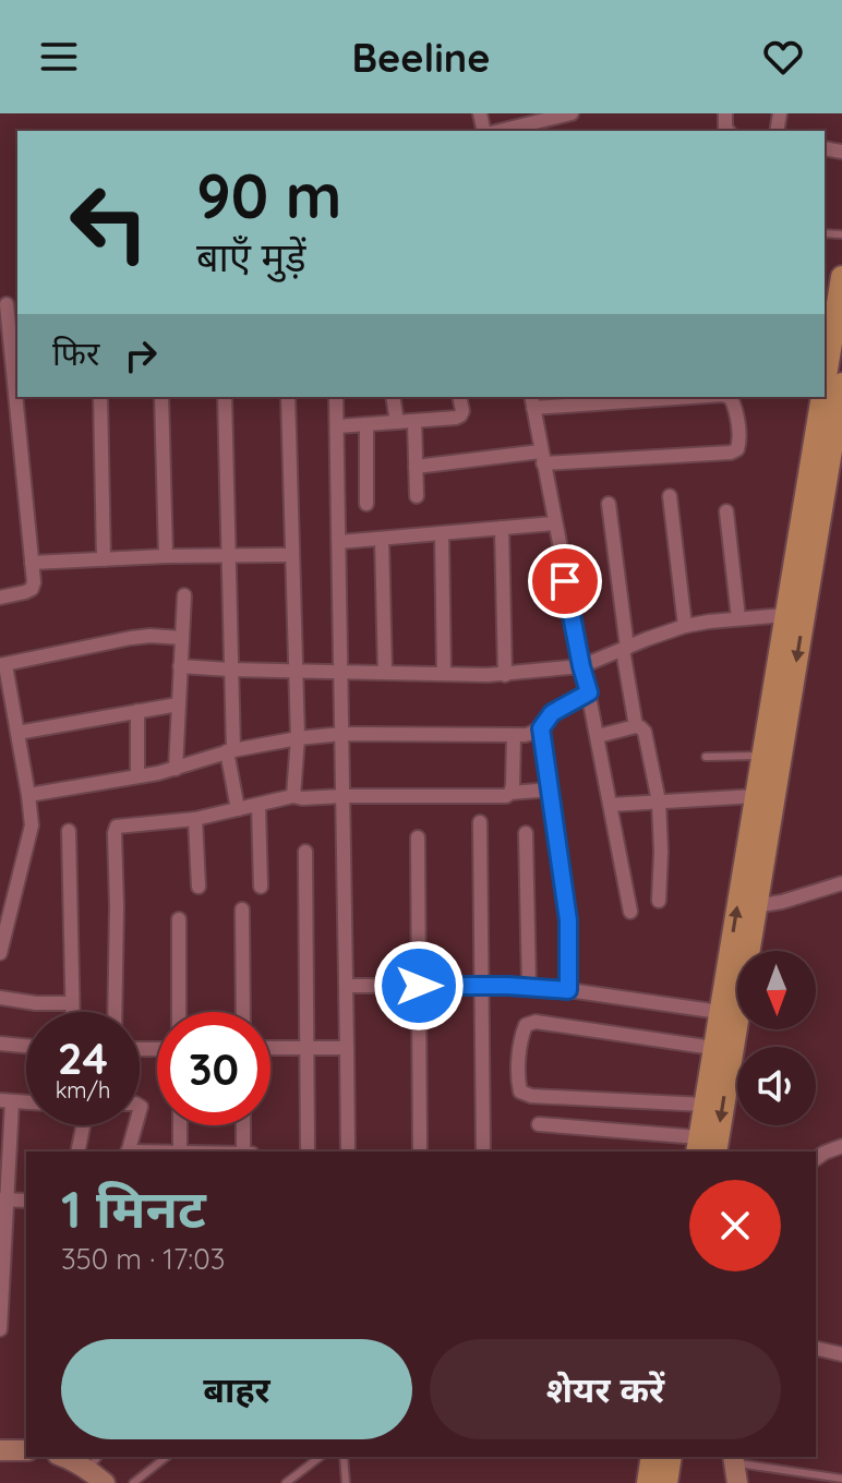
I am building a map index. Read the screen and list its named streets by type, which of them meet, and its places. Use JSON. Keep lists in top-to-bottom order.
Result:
{
  "north": "bottom",
  "page": {
    "header": "Beeline",
    "turn": ["90 m", "बाएँ मुड़ें"],
    "then": "फिर",
    "speed": "24 km/h",
    "limit": "30",
    "heading": ["1 मिनट", "350 m · 17:03"],
    "buttons": ["बाहर", "शेयर करें"]
  }
}
